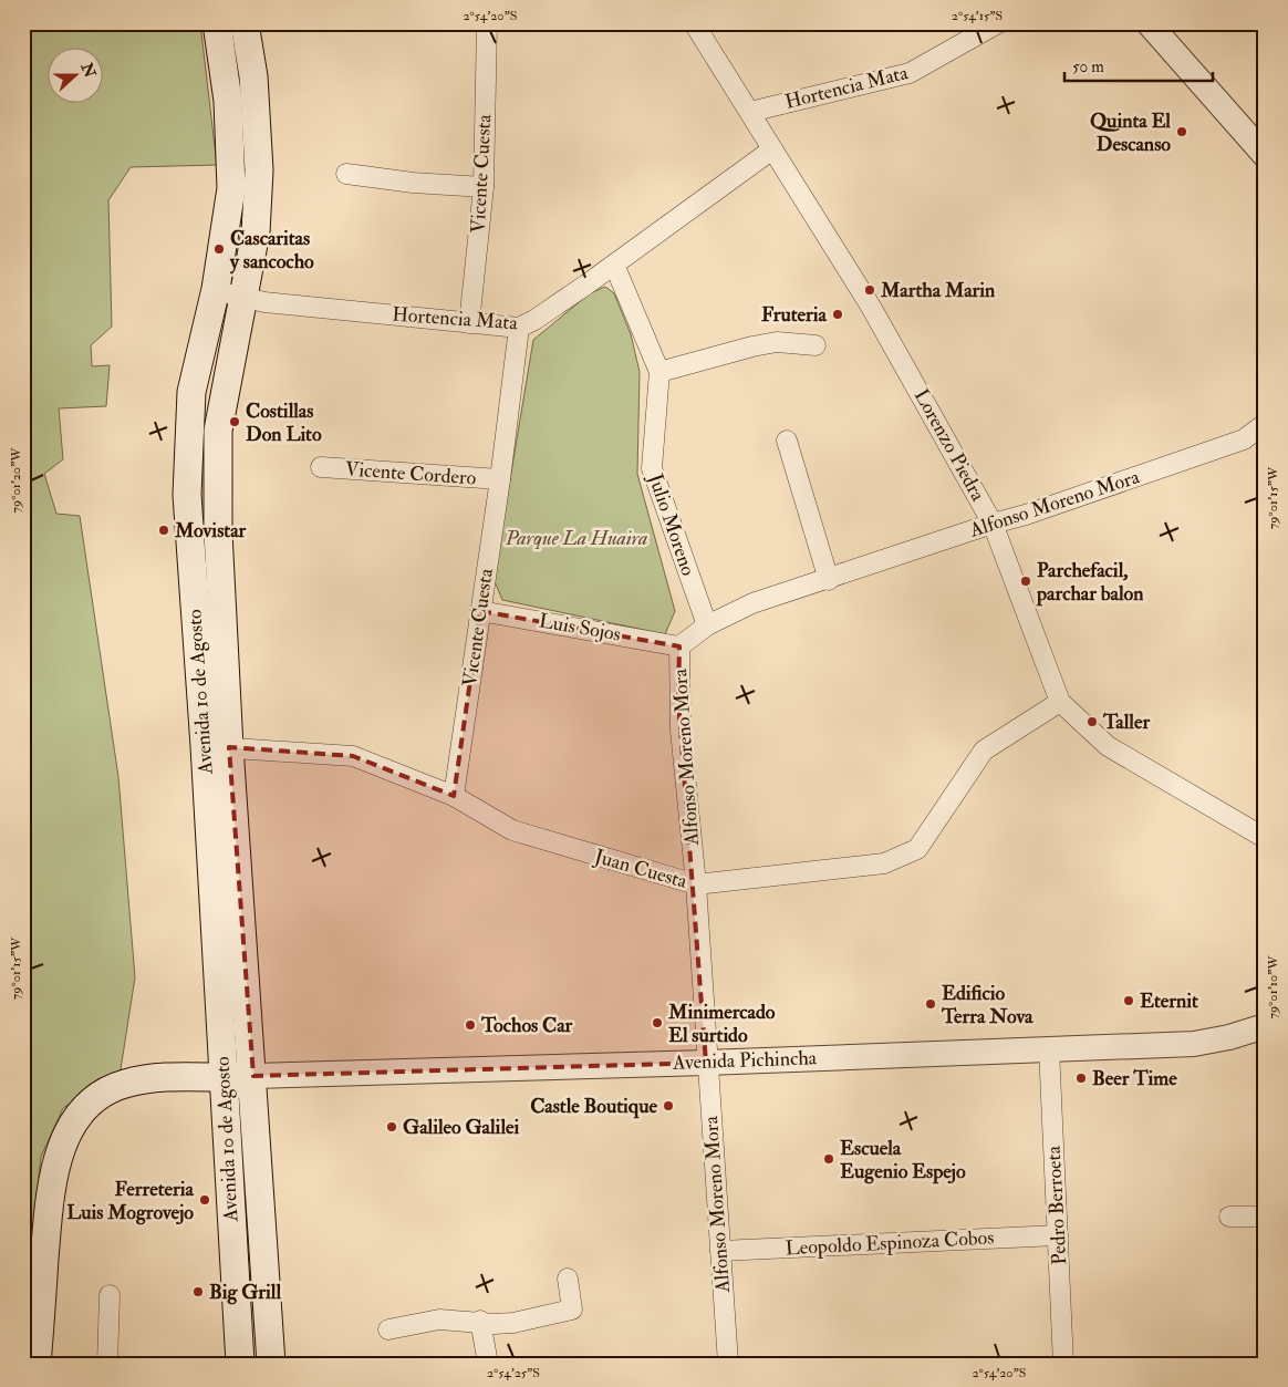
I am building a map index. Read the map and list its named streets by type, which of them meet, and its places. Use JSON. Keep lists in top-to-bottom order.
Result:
{
  "streets": {
    "main road": ["Avenida 10 de Agosto", "Avenida Pichincha"],
    "street": [
      "Hortencia Mata",
      "Vicente Cuesta",
      "Lorenzo Piedra",
      "Vicente Cordero",
      "Alfonso Moreno Mora",
      "Julio Moreno",
      "Luis Sojos",
      "Juan Cuesta",
      "Pedro Berroeta",
      "Leopoldo Espinoza Cobos"
    ]
  },
  "crossings": [
    ["Hortencia Mata", "Vicente Cuesta"],
    ["Hortencia Mata", "Lorenzo Piedra"],
    ["Hortencia Mata", "Julio Moreno"],
    ["Hortencia Mata", "Avenida 10 de Agosto"],
    ["Vicente Cuesta", "Vicente Cordero"],
    ["Vicente Cuesta", "Luis Sojos"],
    ["Vicente Cuesta", "Juan Cuesta"],
    ["Lorenzo Piedra", "Alfonso Moreno Mora"],
    ["Lorenzo Piedra", "Juan Cuesta"],
    ["Alfonso Moreno Mora", "Julio Moreno"],
    ["Alfonso Moreno Mora", "Luis Sojos"],
    ["Alfonso Moreno Mora", "Juan Cuesta"],
    ["Alfonso Moreno Mora", "Avenida Pichincha"],
    ["Alfonso Moreno Mora", "Leopoldo Espinoza Cobos"],
    ["Avenida 10 de Agosto", "Juan Cuesta"],
    ["Avenida 10 de Agosto", "Avenida Pichincha"],
    ["Avenida Pichincha", "Pedro Berroeta"],
    ["Pedro Berroeta", "Leopoldo Espinoza Cobos"]
  ],
  "parks": ["Parque La Huaira"],
  "places": [
    "Quinta El Descanso",
    "Cascaritas y sancocho",
    "Martha Marin",
    "Fruteria",
    "Costillas Don Lito",
    "Movistar",
    "Parchefacil, parchar balon",
    "Taller",
    "Eternit",
    "Edificio Terra Nova",
    "Minimercado El surtido",
    "Tochos Car",
    "Beer Time",
    "Castle Boutique",
    "Galileo Galilei",
    "Escuela Eugenio Espejo",
    "Ferreteria Luis Mogrovejo",
    "Big Grill"
  ],
  "scale_bar": "50 m",
  "north": "right",
  "coordinates": [
    "2°54'20\"S",
    "2°54'15\"S",
    "79°01'20\"W",
    "79°01'15\"W",
    "79°01'10\"W",
    "2°54'25\"S"
  ]
}
